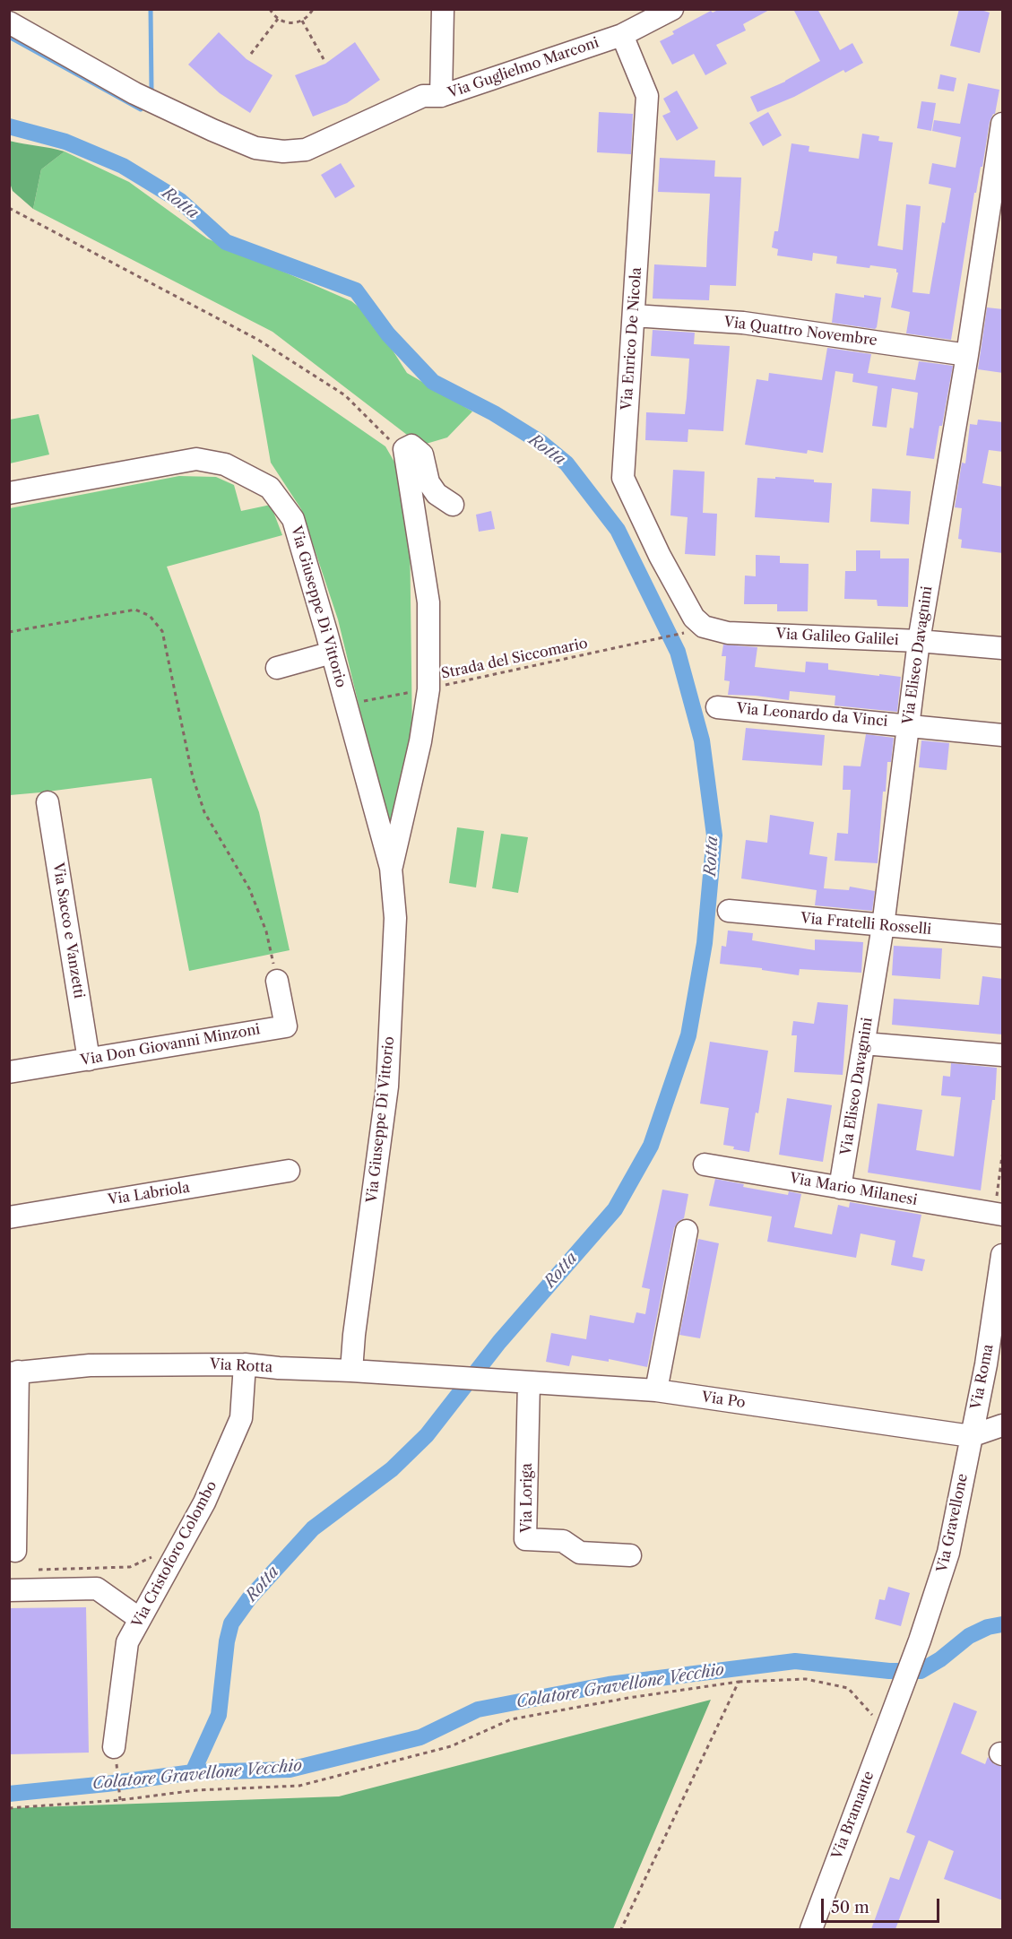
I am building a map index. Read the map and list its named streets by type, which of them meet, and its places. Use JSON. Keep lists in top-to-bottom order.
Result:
{
  "streets": {
    "street": [
      "Via Guglielmo Marconi",
      "Via Quattro Novembre",
      "Via Enrico De Nicola",
      "Via Giuseppe Di Vittorio",
      "Via Galileo Galilei",
      "Via Eliseo Davagnini",
      "Via Leonardo da Vinci",
      "Via Fratelli Rosselli",
      "Via Sacco e Vanzetti",
      "Via Don Giovanni Minzoni",
      "Via Mario Milanesi",
      "Via Labriola",
      "Via Rotta",
      "Via Roma",
      "Via Po",
      "Via Loriga",
      "Via Gravellone",
      "Via Cristoforo Colombo",
      "Via Bramante"
    ],
    "path": ["Strada del Siccomario"]
  },
  "crossings": [
    ["Via Guglielmo Marconi", "Via Enrico De Nicola"],
    ["Via Quattro Novembre", "Via Enrico De Nicola"],
    ["Via Quattro Novembre", "Via Eliseo Davagnini"],
    ["Via Enrico De Nicola", "Via Galileo Galilei"],
    ["Via Enrico De Nicola", "Strada del Siccomario"],
    ["Via Giuseppe Di Vittorio", "Strada del Siccomario"],
    ["Via Giuseppe Di Vittorio", "Via Rotta"],
    ["Via Galileo Galilei", "Via Eliseo Davagnini"],
    ["Via Galileo Galilei", "Strada del Siccomario"],
    ["Via Eliseo Davagnini", "Via Leonardo da Vinci"],
    ["Via Eliseo Davagnini", "Via Fratelli Rosselli"],
    ["Via Eliseo Davagnini", "Via Mario Milanesi"],
    ["Via Sacco e Vanzetti", "Via Don Giovanni Minzoni"],
    ["Via Rotta", "Via Po"],
    ["Via Rotta", "Via Cristoforo Colombo"],
    ["Via Roma", "Via Po"],
    ["Via Roma", "Via Gravellone"],
    ["Via Po", "Via Loriga"],
    ["Via Po", "Via Gravellone"],
    ["Via Gravellone", "Via Bramante"]
  ],
  "water": ["Rotta", "Colatore Gravellone Vecchio"],
  "scale_bar": "50 m"
}
